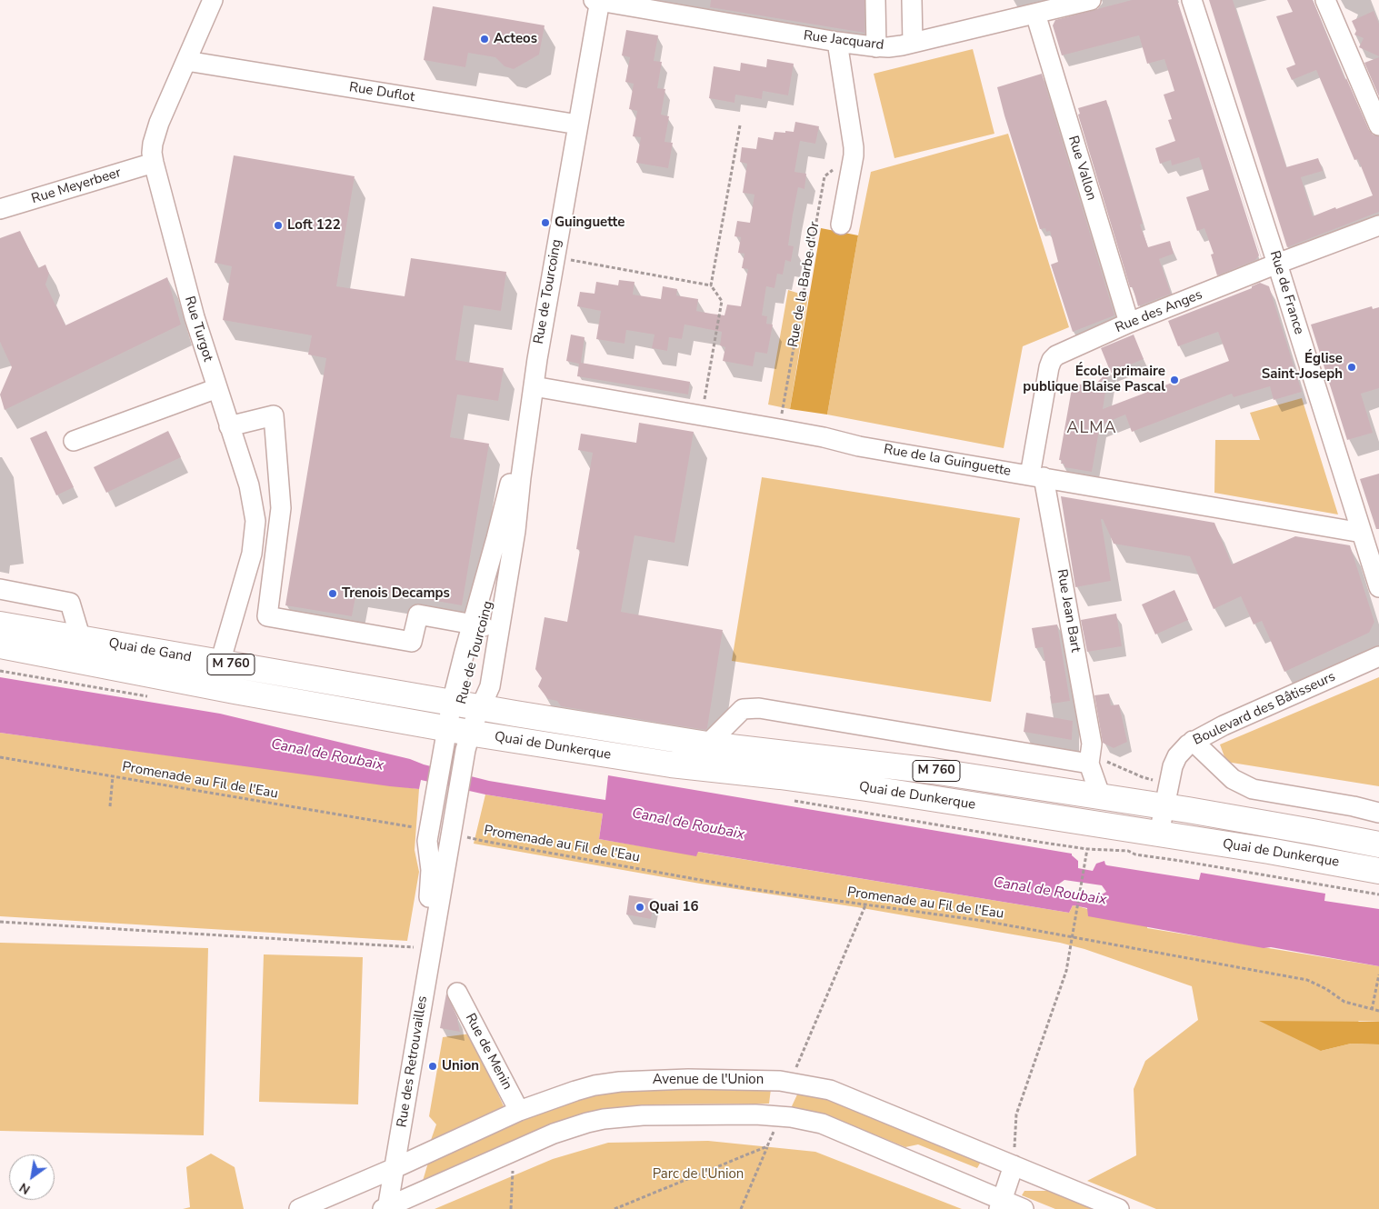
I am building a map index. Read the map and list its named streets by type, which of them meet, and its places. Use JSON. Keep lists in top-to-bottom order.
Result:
{
  "streets": {
    "main road": ["Quai de Gand", "M 760", "Quai de Dunkerque"],
    "street": [
      "Rue Jacquard",
      "Rue Duflot",
      "Rue Vallon",
      "Rue Meyerbeer",
      "Rue de la Barbe d'Or",
      "Rue de Tourcoing",
      "Rue de France",
      "Rue des Anges",
      "Rue Turgot",
      "Rue de la Guinguette",
      "Rue Jean Bart",
      "Boulevard des Bâtisseurs",
      "Rue de Menin",
      "Rue des Retrouvailles",
      "Avenue de l'Union"
    ],
    "path": ["Promenade au Fil de l'Eau"]
  },
  "crossings": [
    ["Rue Jacquard", "Rue Vallon"],
    ["Rue Jacquard", "Rue de la Barbe d'Or"],
    ["Rue Jacquard", "Rue de Tourcoing"],
    ["Rue Duflot", "Rue de Tourcoing"],
    ["Rue Duflot", "Rue Turgot"],
    ["Rue Vallon", "Rue des Anges"],
    ["Rue Meyerbeer", "Rue Turgot"],
    ["Rue de la Barbe d'Or", "Rue de la Guinguette"],
    ["Rue de Tourcoing", "Rue de la Guinguette"],
    ["Rue de Tourcoing", "Quai de Gand"],
    ["Rue de Tourcoing", "Quai de Dunkerque"],
    ["Rue de France", "Rue des Anges"],
    ["Rue de France", "Rue de la Guinguette"],
    ["Rue des Anges", "Rue de la Guinguette"],
    ["Rue des Anges", "Rue Jean Bart"],
    ["Rue Turgot", "Quai de Gand"],
    ["Rue de la Guinguette", "Rue Jean Bart"],
    ["Quai de Gand", "Quai de Dunkerque"],
    ["Boulevard des Bâtisseurs", "Quai de Dunkerque"],
    ["Promenade au Fil de l'Eau", "Rue des Retrouvailles"],
    ["Rue de Menin", "Avenue de l'Union"],
    ["Rue des Retrouvailles", "Avenue de l'Union"]
  ],
  "districts": ["ALMA"],
  "water": ["Canal de Roubaix"],
  "parks": ["Parc de l'Union"],
  "places": [
    "Acteos",
    "Guinguette",
    "Loft 122",
    "Église Saint-Joseph",
    "École primaire publique Blaise Pascal",
    "Trenois Decamps",
    "Quai 16",
    "Union"
  ],
  "north": "bottom left"
}
